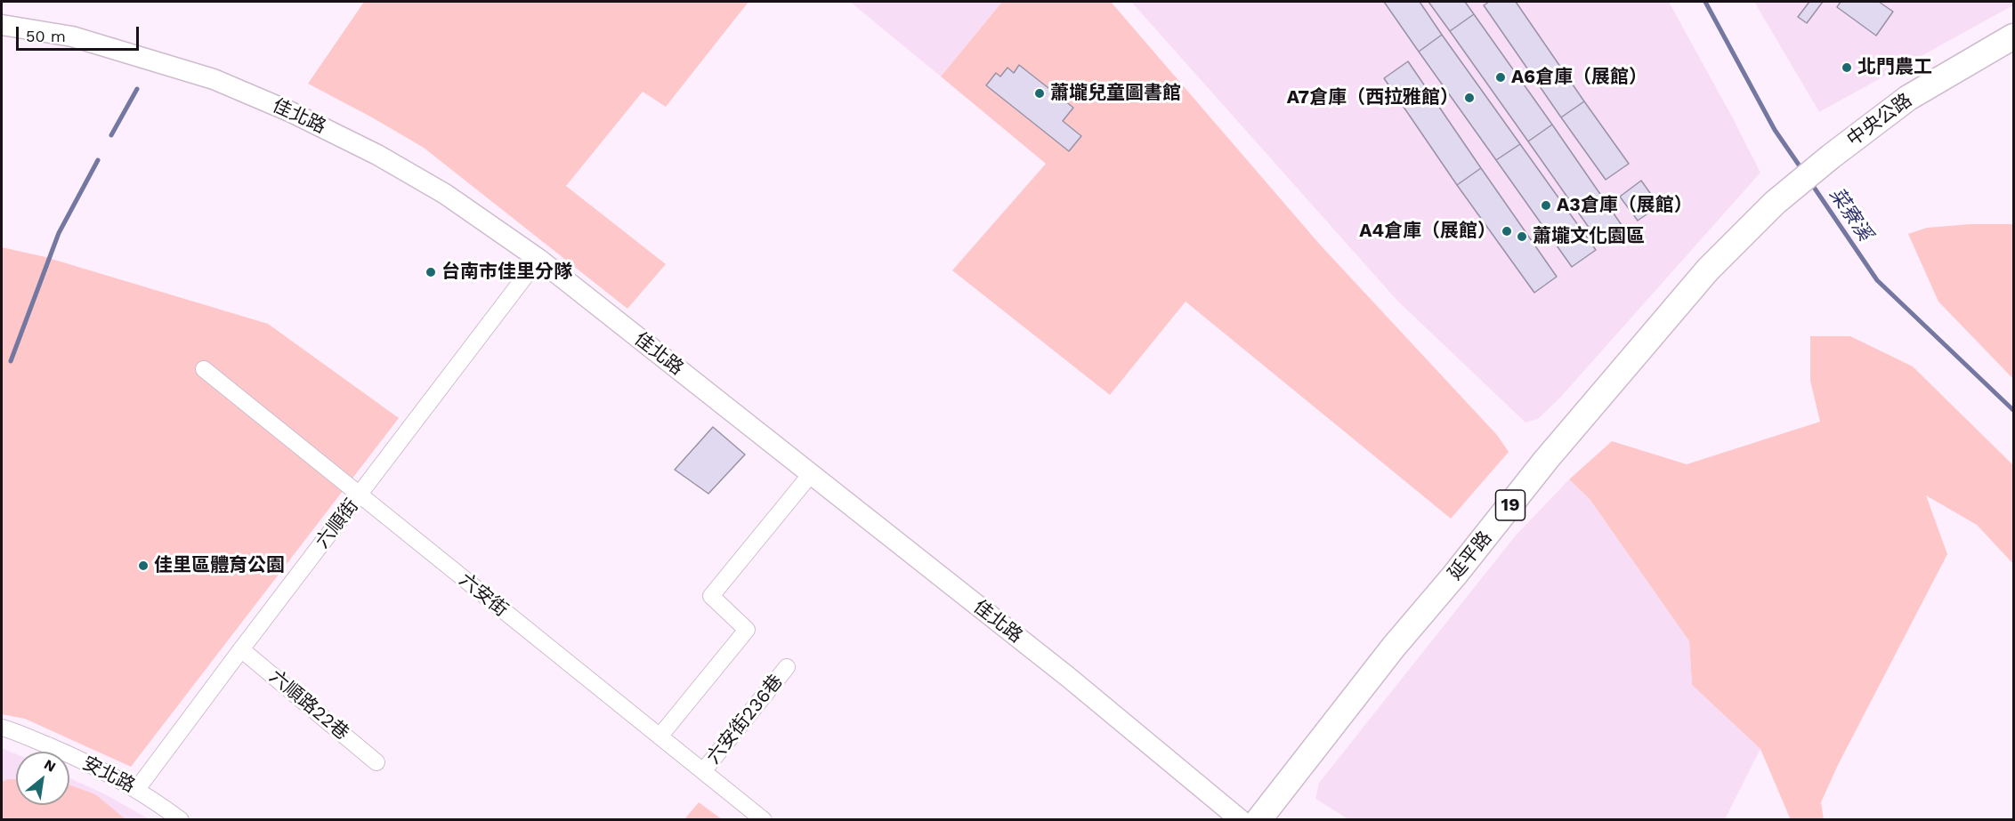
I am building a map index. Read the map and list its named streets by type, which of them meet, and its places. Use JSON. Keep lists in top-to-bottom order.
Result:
{
  "streets": {
    "main road": ["中央公路", "19", "延平路"],
    "street": [
      "佳北路",
      "六順街",
      "六安街",
      "六順路22巷",
      "六安街236巷",
      "安北路"
    ]
  },
  "crossings": [
    ["佳北路", "六順街"],
    ["中央公路", "延平路"],
    ["六順街", "六安街"],
    ["六順街", "六順路22巷"],
    ["六順街", "安北路"],
    ["六安街", "六安街236巷"]
  ],
  "water": ["菜寮溪"],
  "places": [
    "北門農工",
    "A6倉庫（展館）",
    "蕭壠兒童圖書館",
    "A7倉庫（西拉雅館）",
    "A3倉庫（展館）",
    "A4倉庫（展館）",
    "蕭壠文化園區",
    "台南市佳里分隊",
    "佳里區體育公園"
  ],
  "scale_bar": "50 m",
  "north": "top right"
}
